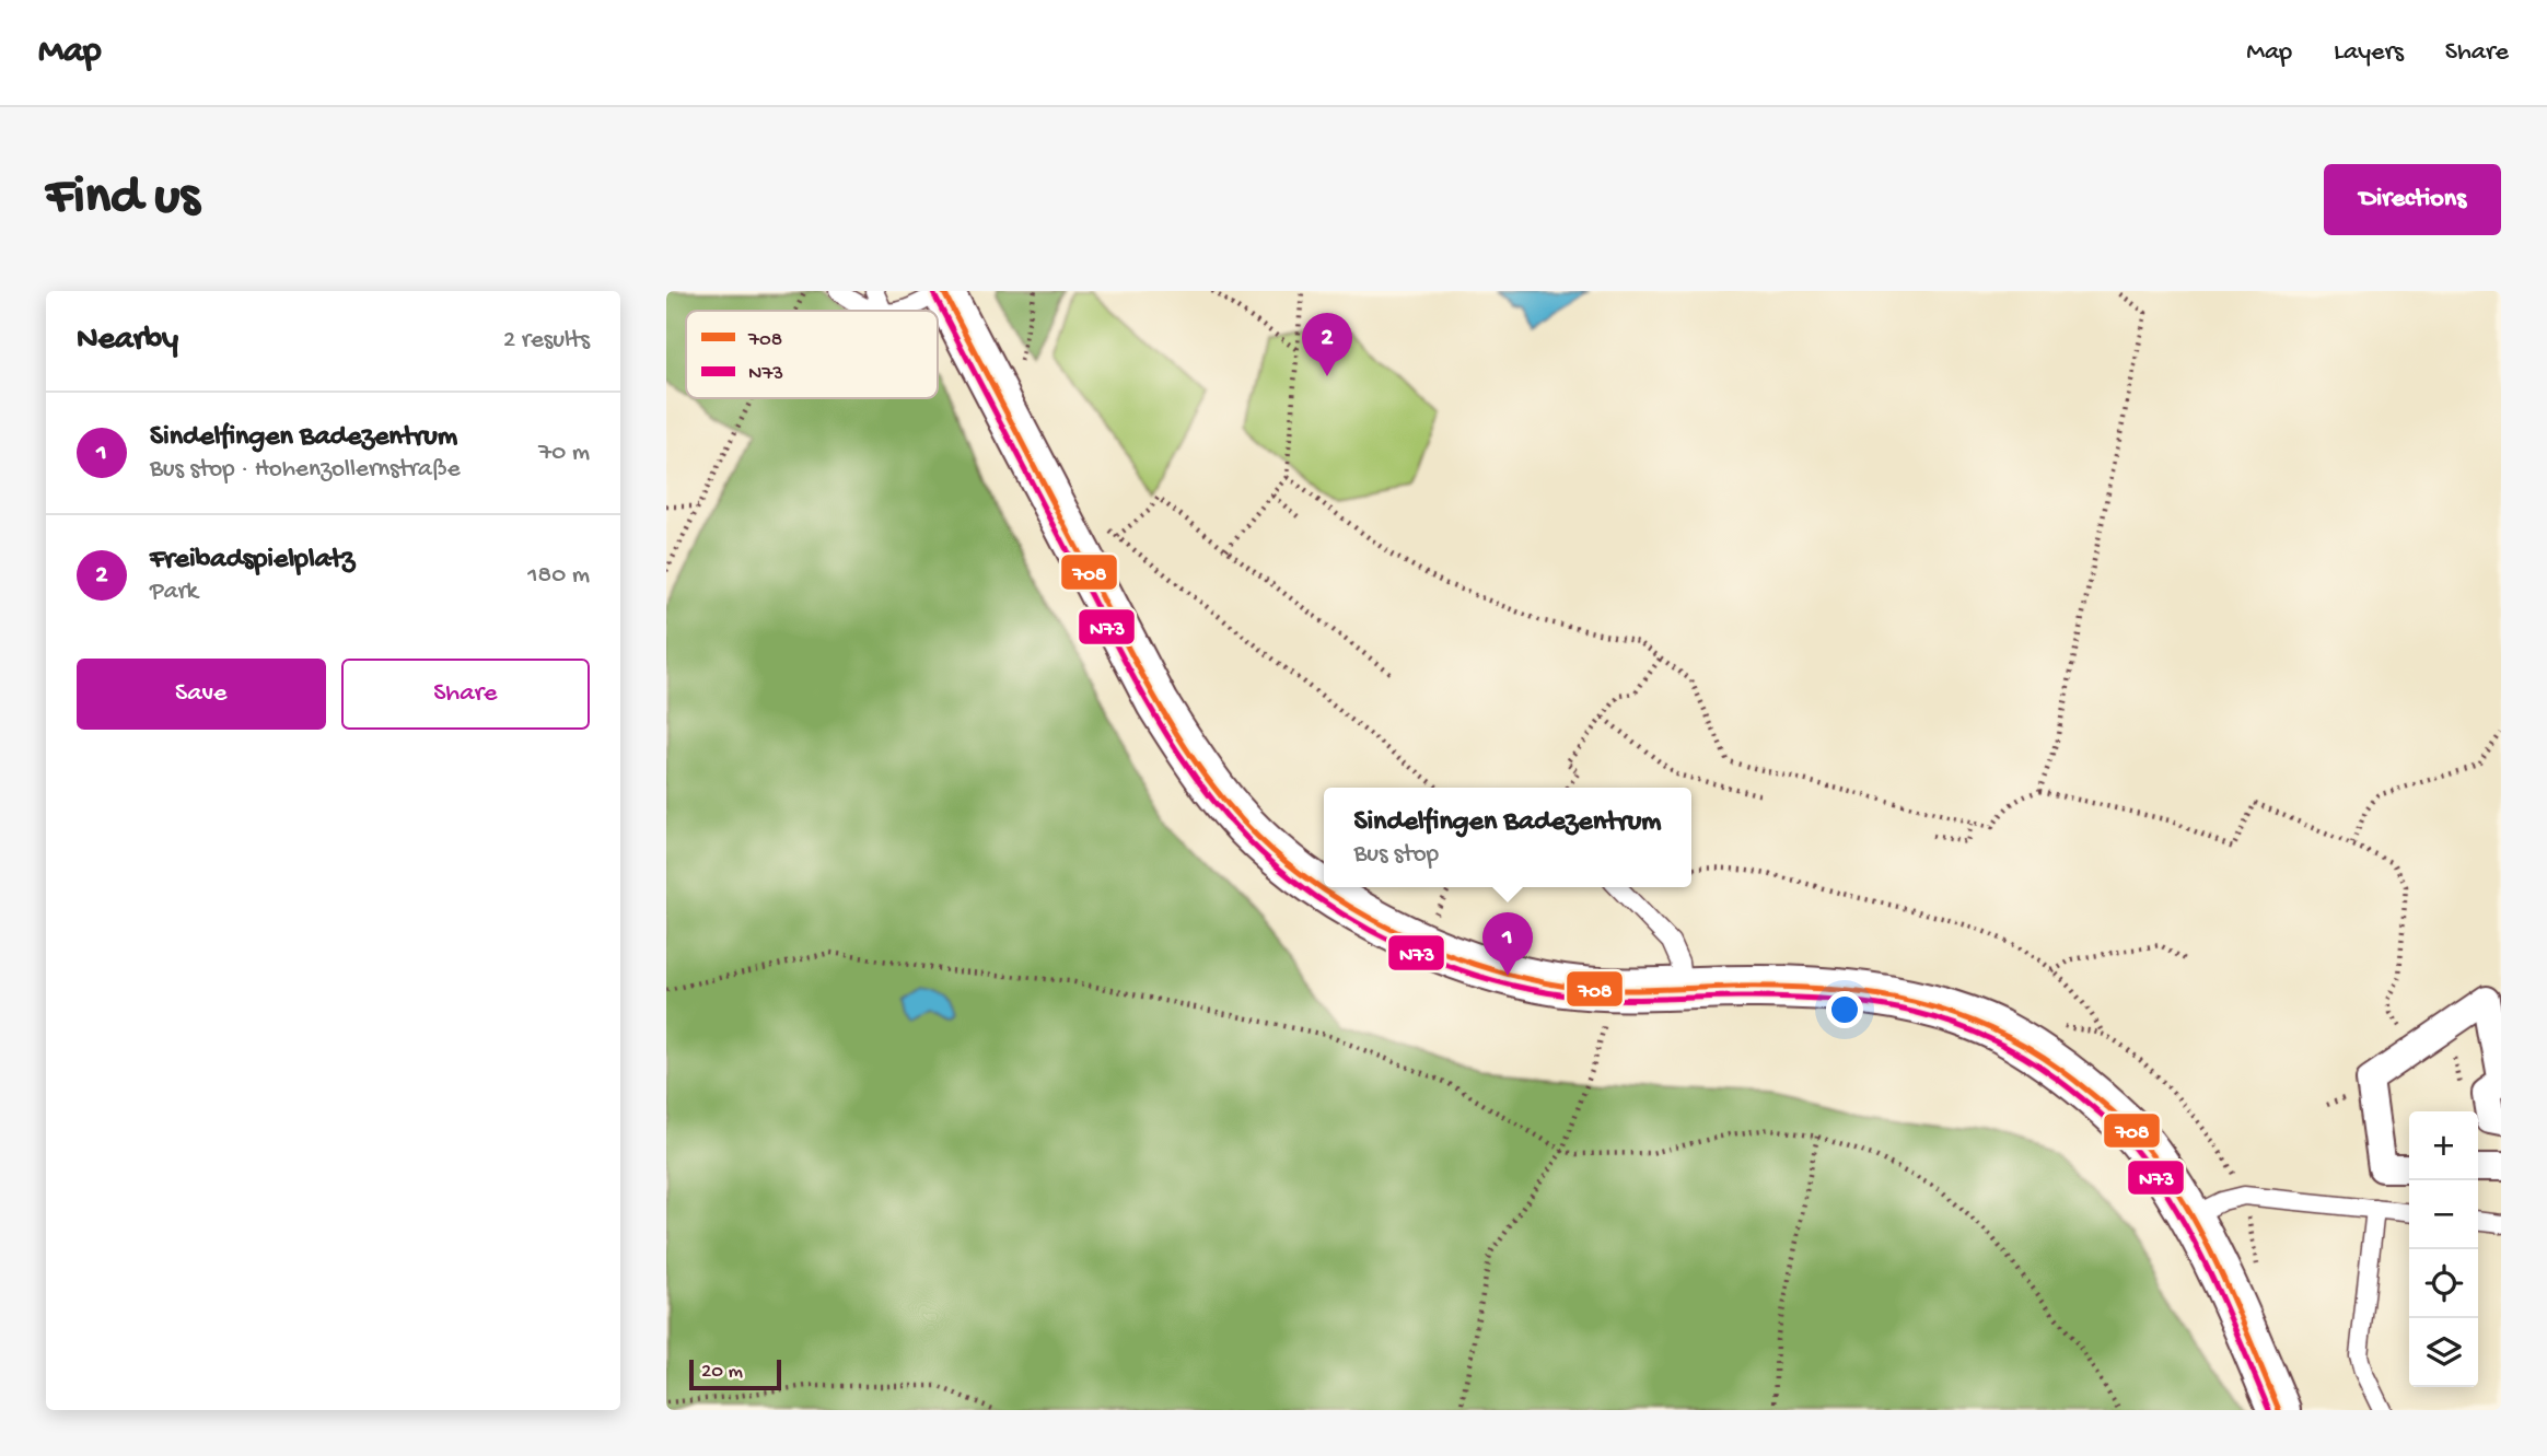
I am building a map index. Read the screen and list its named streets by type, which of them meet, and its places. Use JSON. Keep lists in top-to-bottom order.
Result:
{
  "lines": ["transit line 708", "transit line N73"],
  "legend": ["708", "N73"],
  "scale_bar": "20 m",
  "page": {
    "header": "Map",
    "nav": ["Map", "Layers", "Share"],
    "buttons": [
      "Directions",
      ["Save", "Share"]
    ],
    "title": "Find us",
    "heading": ["Nearby", "2 results"],
    "pins": ["2", "1"],
    "list": [
      {
        "mark": "1",
        "name": "Sindelfingen Badezentrum",
        "note": "Bus stop · Hohenzollernstraße",
        "value": "70 m"
      },
      {
        "mark": "2",
        "name": "Freibadspielplatz",
        "note": "Park",
        "value": "180 m"
      }
    ],
    "popup": ["Sindelfingen Badezentrum", "Bus stop"],
    "map_buttons": ["+", "−"],
    "scale": "20 m"
  }
}
